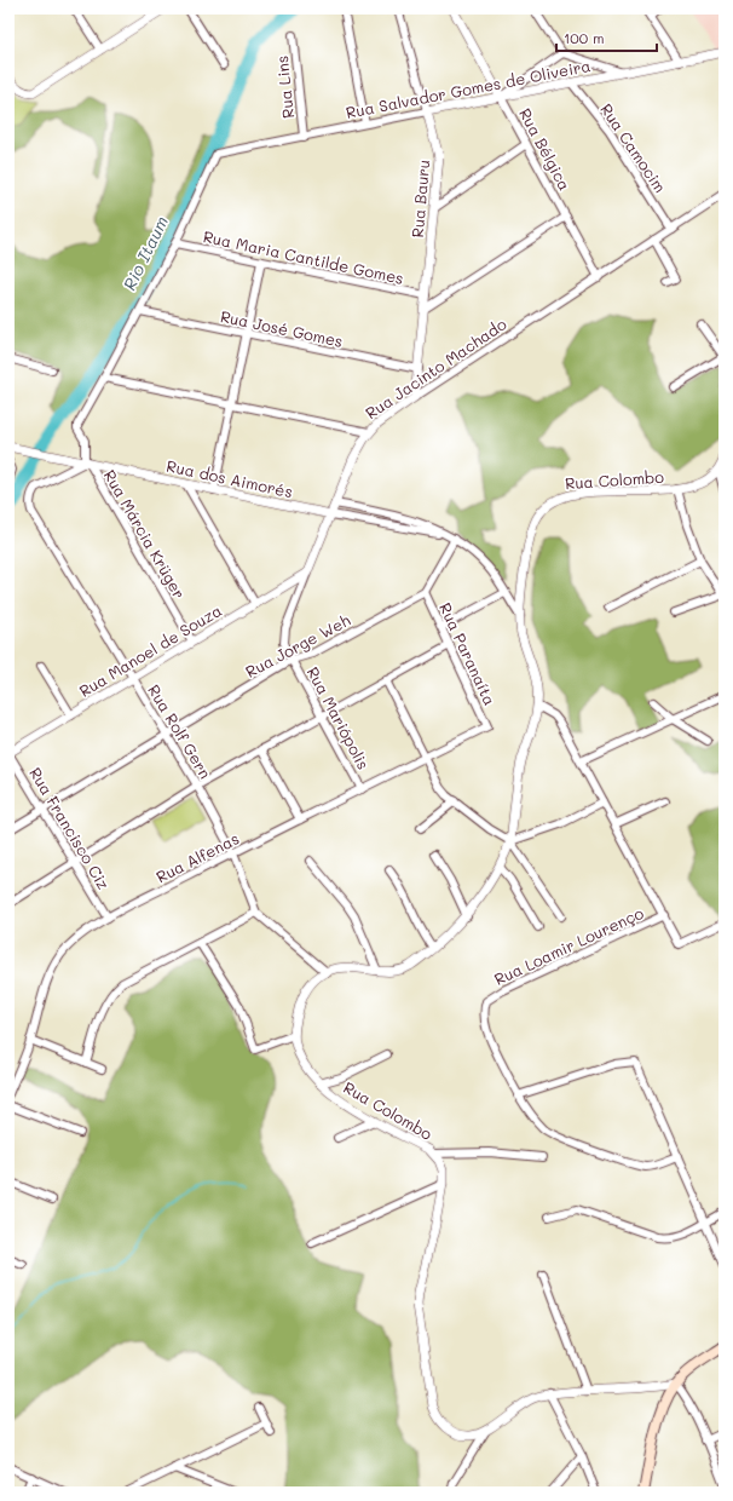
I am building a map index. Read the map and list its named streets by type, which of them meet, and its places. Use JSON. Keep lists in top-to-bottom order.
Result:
{
  "streets": {
    "street": [
      "Rua Lins",
      "Rua Salvador Gomes de Oliveira",
      "Rua Camocim",
      "Rua Bélgica",
      "Rua Bauru",
      "Rua Maria Cantilde Gomes",
      "Rua José Gomes",
      "Rua Jacinto Machado",
      "Rua dos Aimorés",
      "Rua Colombo",
      "Rua Márcia Krüger",
      "Rua Jorge Weh",
      "Rua Manoel de Souza",
      "Rua Paranaíta",
      "Rua Mariópolis",
      "Rua Rolf Gern",
      "Rua Francisco Ciz",
      "Rua Alfenas",
      "Rua Loamir Lourenço"
    ]
  },
  "crossings": [
    ["Rua Lins", "Rua Salvador Gomes de Oliveira"],
    ["Rua Salvador Gomes de Oliveira", "Rua Camocim"],
    ["Rua Salvador Gomes de Oliveira", "Rua Bélgica"],
    ["Rua Salvador Gomes de Oliveira", "Rua Bauru"],
    ["Rua Salvador Gomes de Oliveira", "Rua Maria Cantilde Gomes"],
    ["Rua Camocim", "Rua Jacinto Machado"],
    ["Rua Bélgica", "Rua Jacinto Machado"],
    ["Rua Bauru", "Rua Maria Cantilde Gomes"],
    ["Rua Bauru", "Rua José Gomes"],
    ["Rua Bauru", "Rua Jacinto Machado"],
    ["Rua Jacinto Machado", "Rua dos Aimorés"],
    ["Rua Jacinto Machado", "Rua Jorge Weh"],
    ["Rua Jacinto Machado", "Rua Manoel de Souza"],
    ["Rua Jacinto Machado", "Rua Mariópolis"],
    ["Rua dos Aimorés", "Rua Colombo"],
    ["Rua dos Aimorés", "Rua Márcia Krüger"],
    ["Rua dos Aimorés", "Rua Rolf Gern"],
    ["Rua Colombo", "Rua Rolf Gern"],
    ["Rua Márcia Krüger", "Rua Manoel de Souza"],
    ["Rua Márcia Krüger", "Rua Rolf Gern"],
    ["Rua Jorge Weh", "Rua Paranaíta"],
    ["Rua Jorge Weh", "Rua Mariópolis"],
    ["Rua Jorge Weh", "Rua Rolf Gern"],
    ["Rua Jorge Weh", "Rua Francisco Ciz"],
    ["Rua Manoel de Souza", "Rua Rolf Gern"],
    ["Rua Manoel de Souza", "Rua Francisco Ciz"],
    ["Rua Paranaíta", "Rua Alfenas"],
    ["Rua Mariópolis", "Rua Alfenas"],
    ["Rua Rolf Gern", "Rua Alfenas"],
    ["Rua Francisco Ciz", "Rua Alfenas"]
  ],
  "water": ["Rio Itaum"],
  "scale_bar": "100 m"
}
